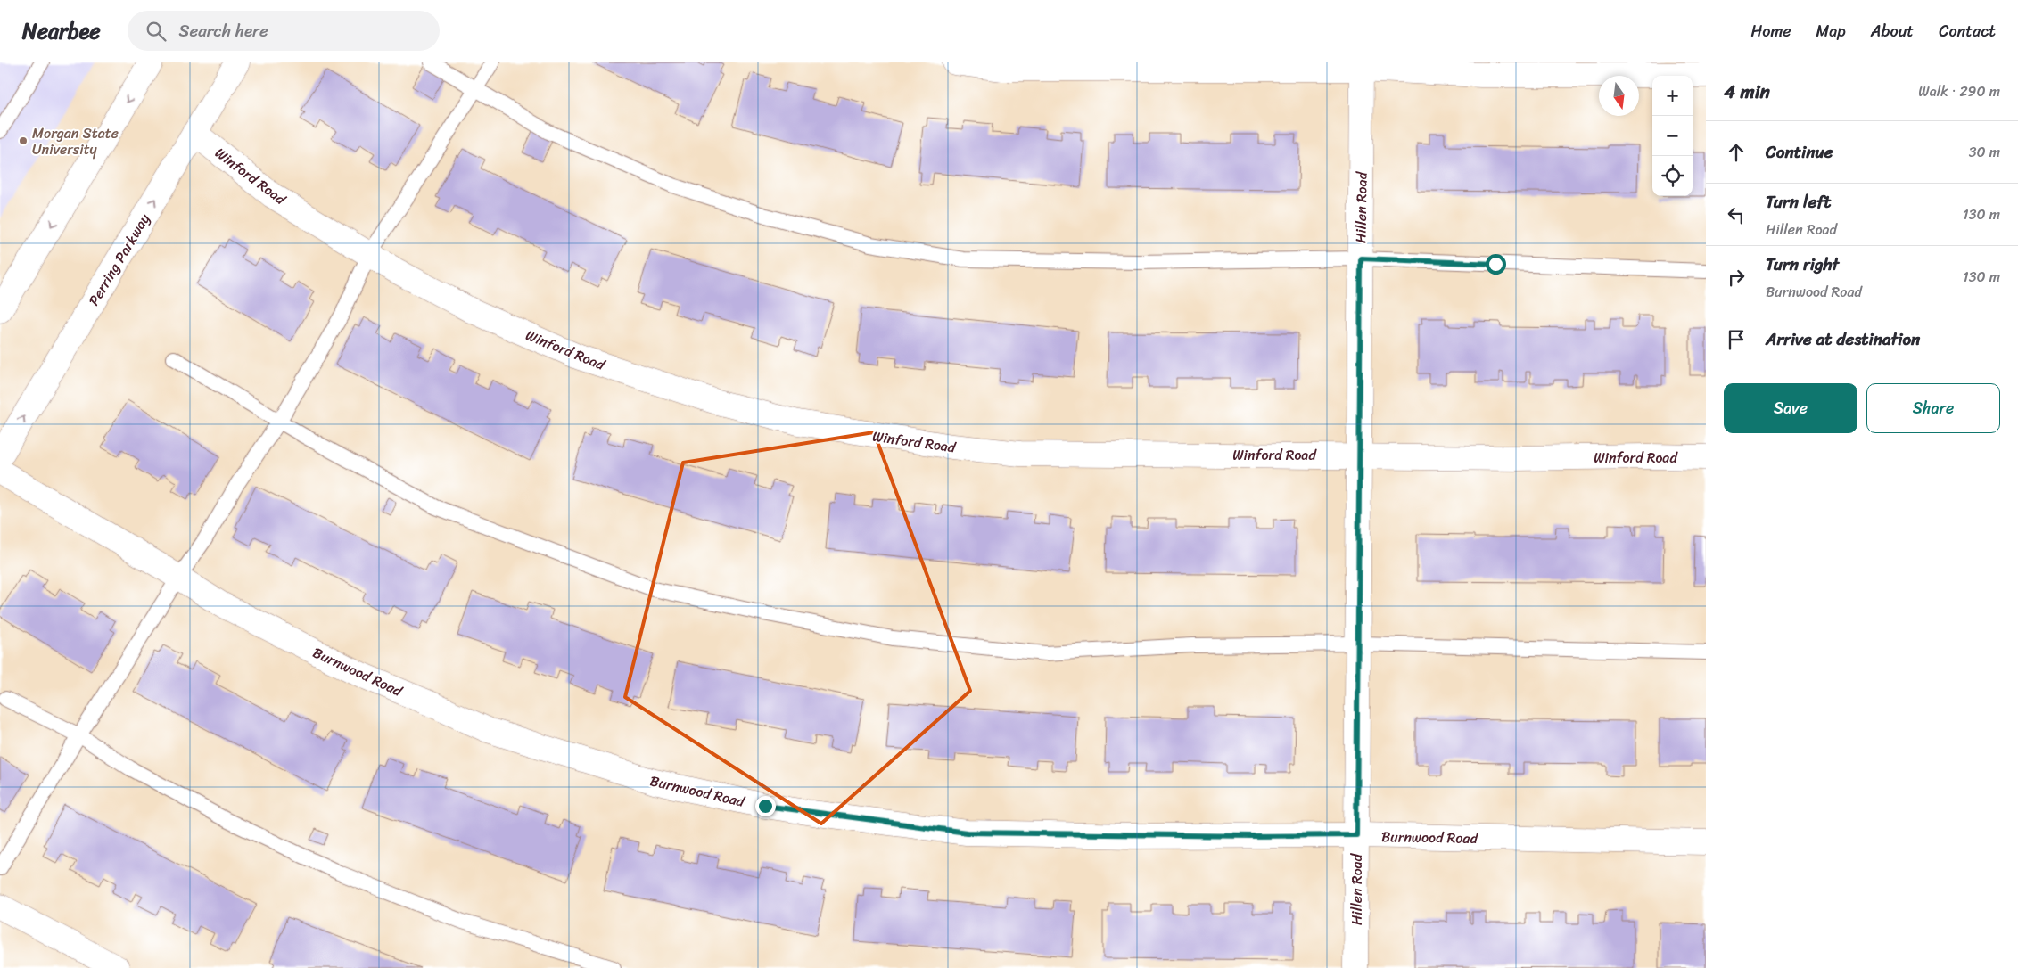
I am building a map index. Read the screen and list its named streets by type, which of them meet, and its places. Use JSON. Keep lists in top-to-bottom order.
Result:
{
  "streets": {
    "street": [
      "Winford Road",
      "Hillen Road",
      "Perring Parkway",
      "Burnwood Road"
    ]
  },
  "crossings": [
    ["Winford Road", "Hillen Road"],
    ["Winford Road", "Perring Parkway"],
    ["Hillen Road", "Burnwood Road"]
  ],
  "places": ["Morgan State University"],
  "north": "bottom",
  "page": {
    "header": "Nearbee",
    "search": "Search here",
    "nav": [
      "Home",
      "Map",
      "About",
      "Contact"
    ],
    "heading": ["4 min", "Walk · 290 m"],
    "map_buttons": ["+", "−"],
    "list": [
      ["Continue", "30 m"],
      ["Turn left", "Hillen Road", "130 m"],
      ["Turn right", "Burnwood Road", "130 m"],
      "Arrive at destination"
    ],
    "buttons": ["Save", "Share"]
  }
}
